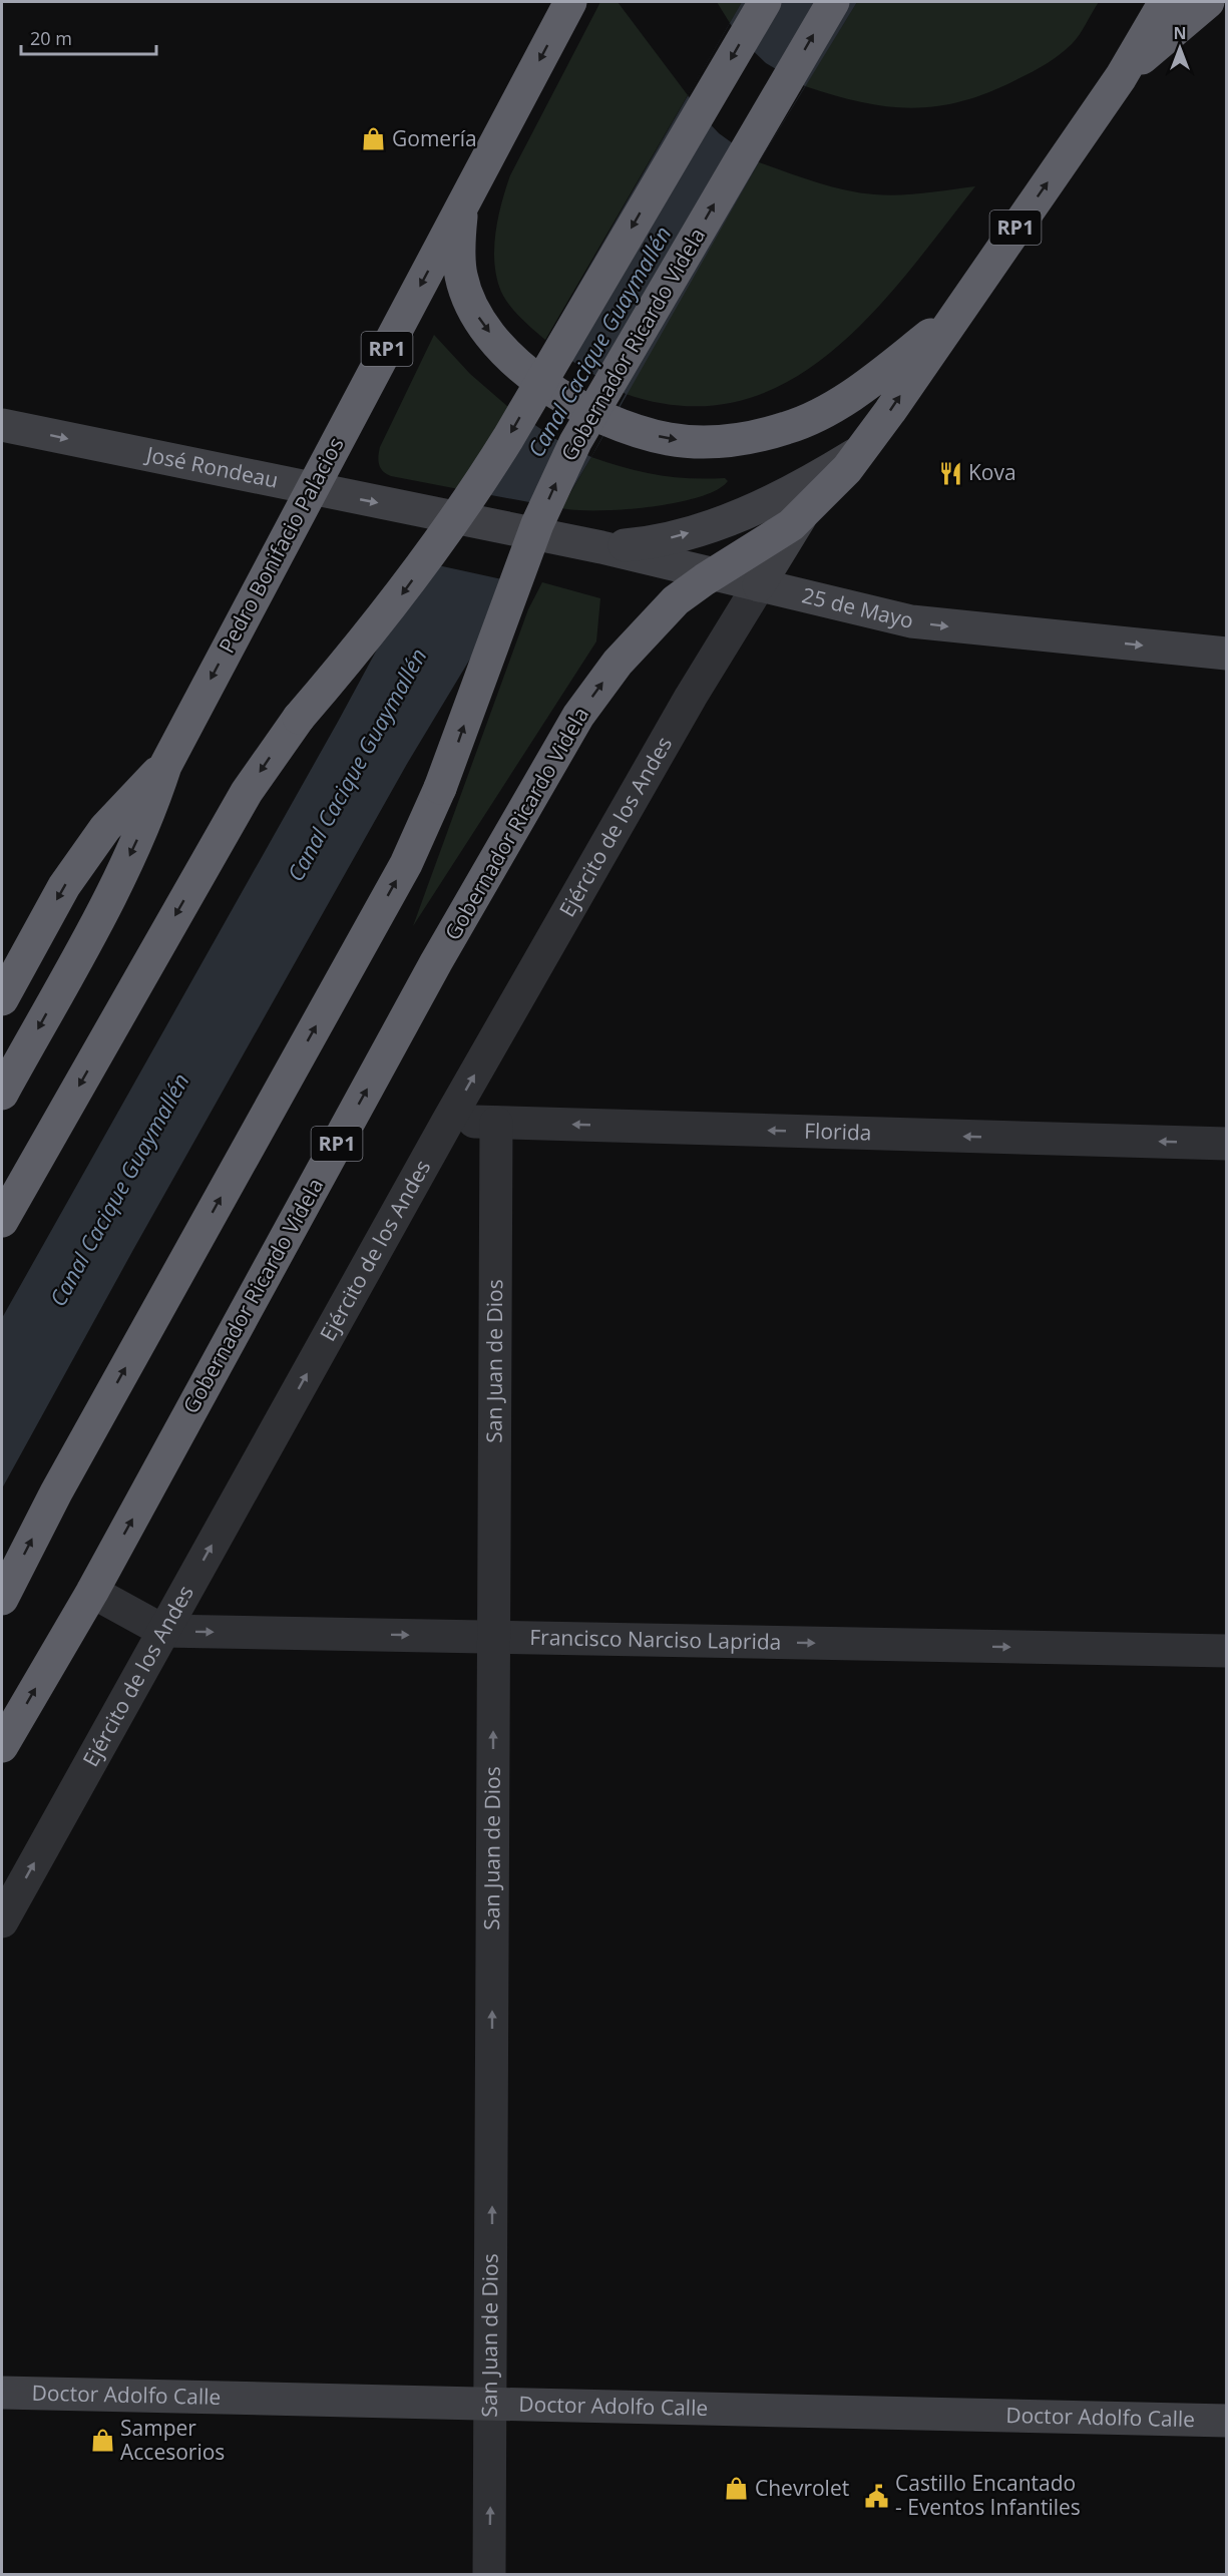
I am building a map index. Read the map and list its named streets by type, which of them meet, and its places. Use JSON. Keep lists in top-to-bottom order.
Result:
{
  "streets": {
    "highway": ["RP1", "Gobernador Ricardo Videla", "Pedro Bonifacio Palacios"],
    "main road": ["José Rondeau", "25 de Mayo", "Doctor Adolfo Calle"],
    "street": [
      "Ejército de los Andes",
      "Florida",
      "San Juan de Dios",
      "Francisco Narciso Laprida"
    ]
  },
  "crossings": [
    ["Gobernador Ricardo Videla", "25 de Mayo"],
    ["Gobernador Ricardo Videla", "Francisco Narciso Laprida"],
    ["José Rondeau", "Pedro Bonifacio Palacios"],
    ["José Rondeau", "25 de Mayo"],
    ["25 de Mayo", "Ejército de los Andes"],
    ["Ejército de los Andes", "Florida"],
    ["Ejército de los Andes", "Francisco Narciso Laprida"],
    ["Florida", "San Juan de Dios"],
    ["San Juan de Dios", "Francisco Narciso Laprida"],
    ["San Juan de Dios", "Doctor Adolfo Calle"]
  ],
  "one_way": [
    "José Rondeau",
    "25 de Mayo",
    "Ejército de los Andes",
    "Florida",
    "San Juan de Dios",
    "Francisco Narciso Laprida"
  ],
  "water": ["Canal Cacique Guaymallén"],
  "places": {
    "shop": ["Gomería", "Samper Accesorios", "Chevrolet"],
    "restaurant": ["Kova"],
    "public building": ["Castillo Encantado - Eventos Infantiles"]
  },
  "scale_bar": "20 m",
  "north": "top"
}
